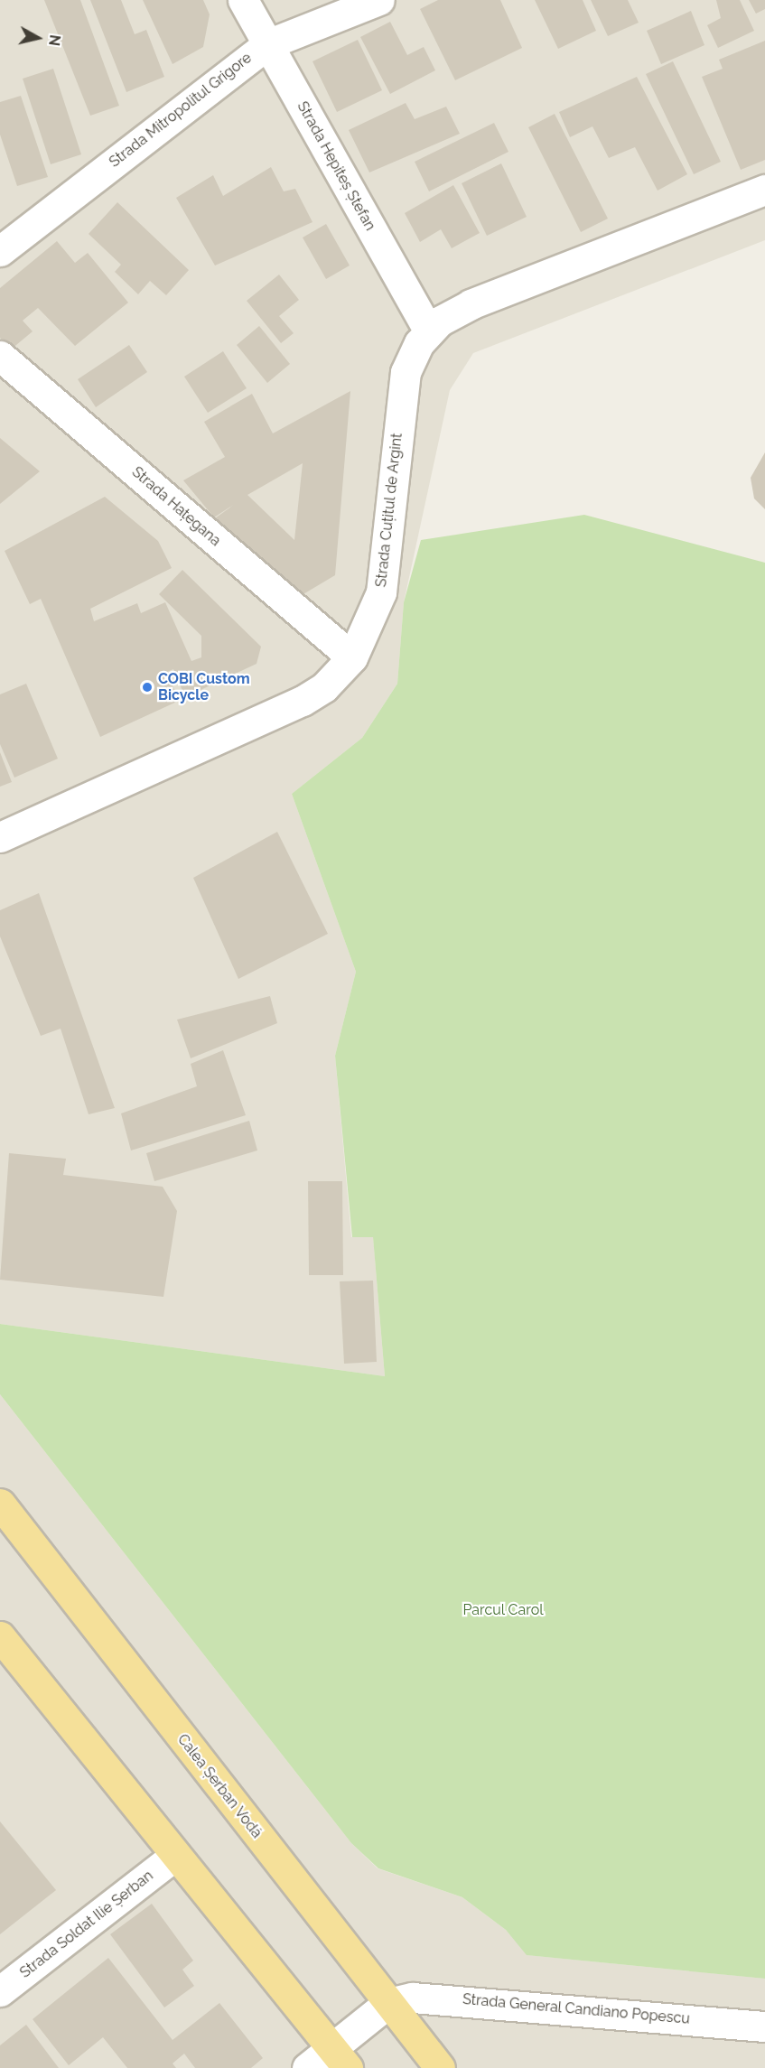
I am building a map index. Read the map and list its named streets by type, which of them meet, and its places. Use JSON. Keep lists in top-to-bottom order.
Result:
{
  "streets": {
    "main road": ["Calea Șerban Vodă"],
    "street": [
      "Strada Mitropolitul Grigore",
      "Strada Hepiteș Ștefan",
      "Strada Hațegana",
      "Strada Cuțitul de Argint",
      "Strada Soldat Ilie Șerban",
      "Strada General Candiano Popescu"
    ]
  },
  "crossings": [
    ["Strada Mitropolitul Grigore", "Strada Hepiteș Ștefan"],
    ["Strada Hepiteș Ștefan", "Strada Cuțitul de Argint"],
    ["Strada Hațegana", "Strada Cuțitul de Argint"],
    ["Calea Șerban Vodă", "Strada General Candiano Popescu"]
  ],
  "parks": ["Parcul Carol"],
  "places": ["COBI Custom Bicycle"],
  "north": "right"
}
